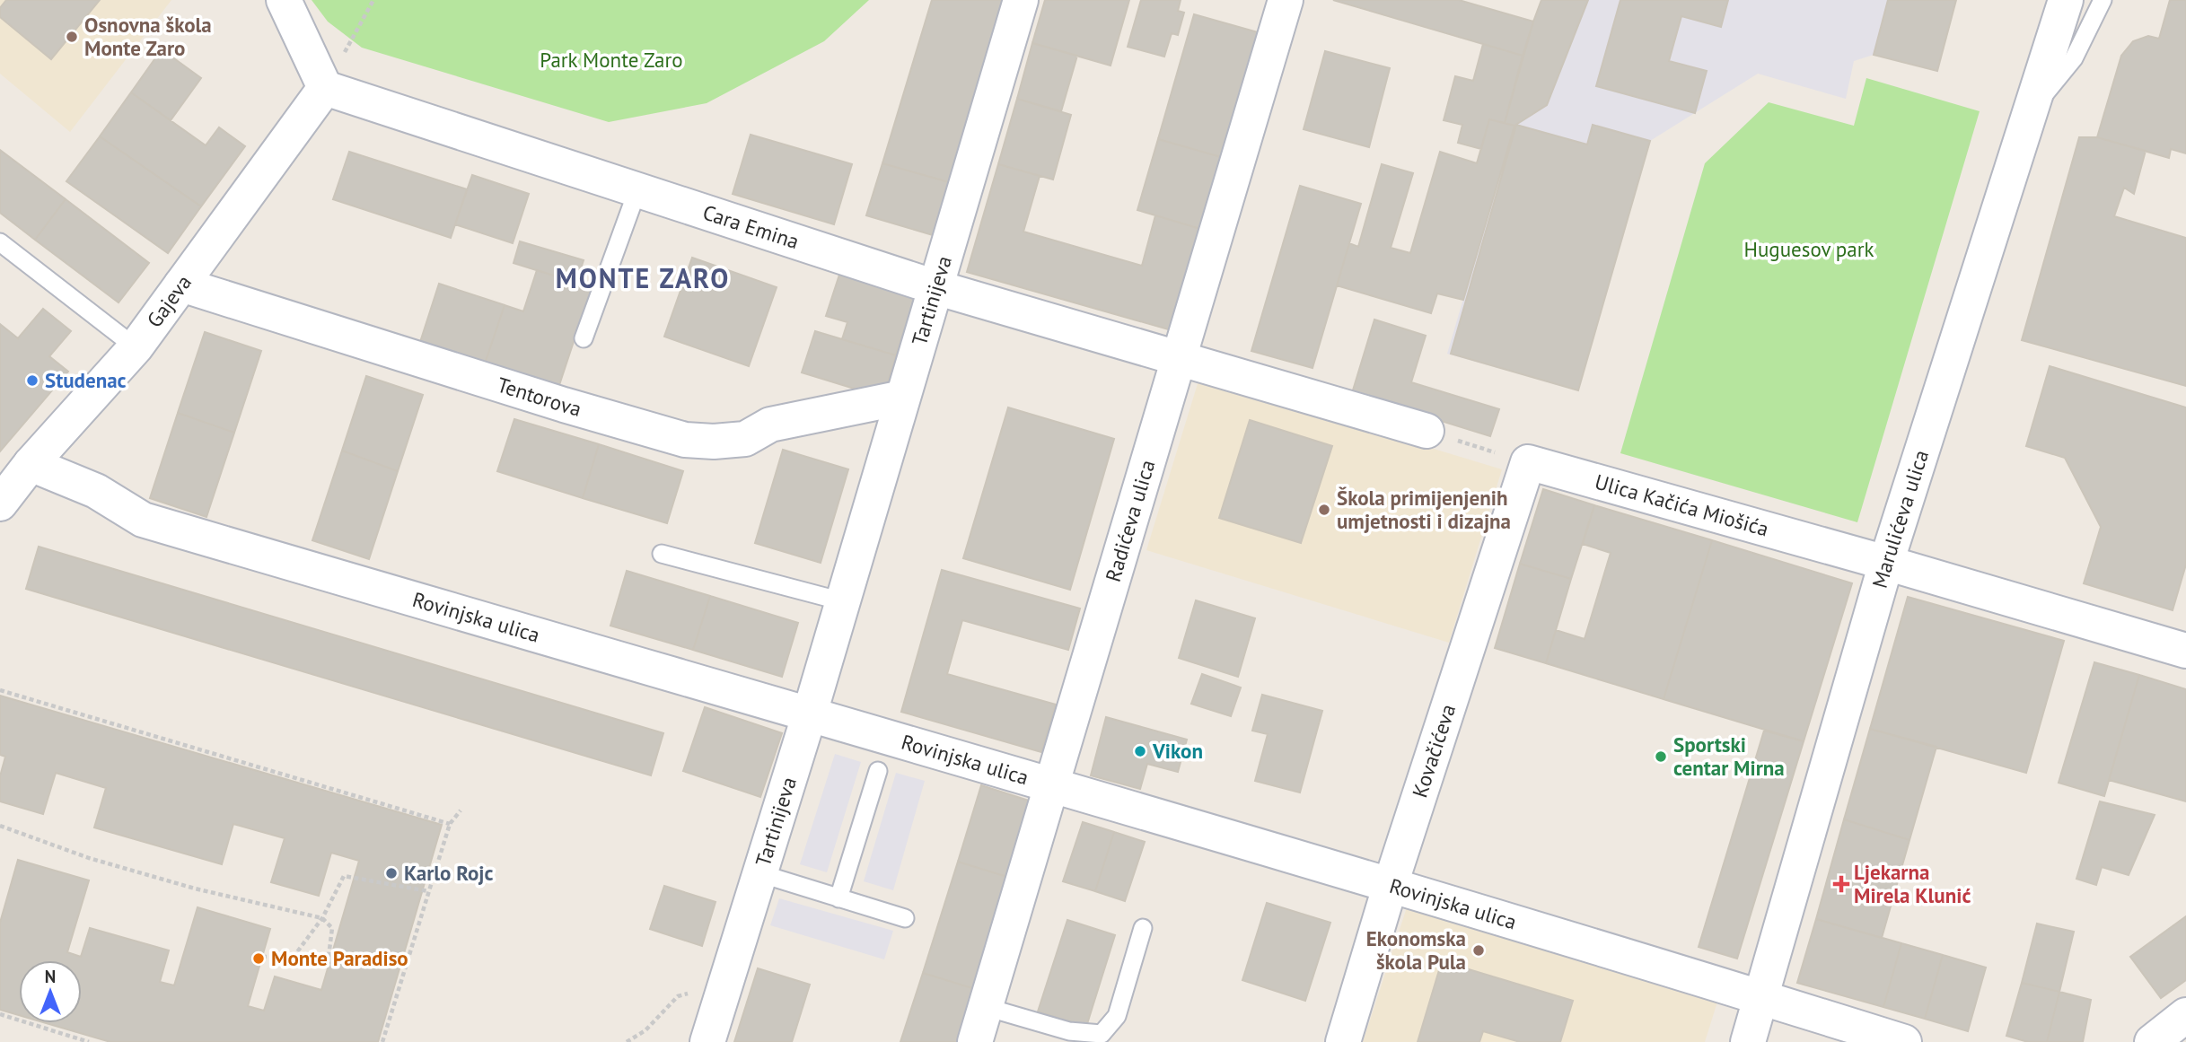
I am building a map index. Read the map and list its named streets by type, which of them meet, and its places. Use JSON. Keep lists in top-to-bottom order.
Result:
{
  "streets": {
    "street": [
      "Cara Emina",
      "Tartinijeva",
      "Gajeva",
      "Tentorova",
      "Ulica Kačića Miošića",
      "Marulićeva ulica",
      "Radićeva ulica",
      "Rovinjska ulica",
      "Kovačićeva"
    ]
  },
  "crossings": [
    ["Cara Emina", "Tartinijeva"],
    ["Cara Emina", "Gajeva"],
    ["Cara Emina", "Radićeva ulica"],
    ["Tartinijeva", "Tentorova"],
    ["Tartinijeva", "Rovinjska ulica"],
    ["Gajeva", "Tentorova"],
    ["Gajeva", "Rovinjska ulica"],
    ["Ulica Kačića Miošića", "Marulićeva ulica"],
    ["Ulica Kačića Miošića", "Kovačićeva"],
    ["Marulićeva ulica", "Rovinjska ulica"],
    ["Radićeva ulica", "Rovinjska ulica"],
    ["Rovinjska ulica", "Kovačićeva"]
  ],
  "districts": ["MONTE ZARO"],
  "parks": ["Park Monte Zaro", "Huguesov park"],
  "places": {
    "other": [
      "Osnovna škola Monte Zaro",
      "Studenac",
      "Škola primijenjenih umjetnosti i dizajna",
      "Vikon",
      "Sportski centar Mirna",
      "Karlo Rojc",
      "Ekonomska škola Pula",
      "Monte Paradiso"
    ],
    "health": ["Ljekarna Mirela Klunić"]
  },
  "north": "top"
}
